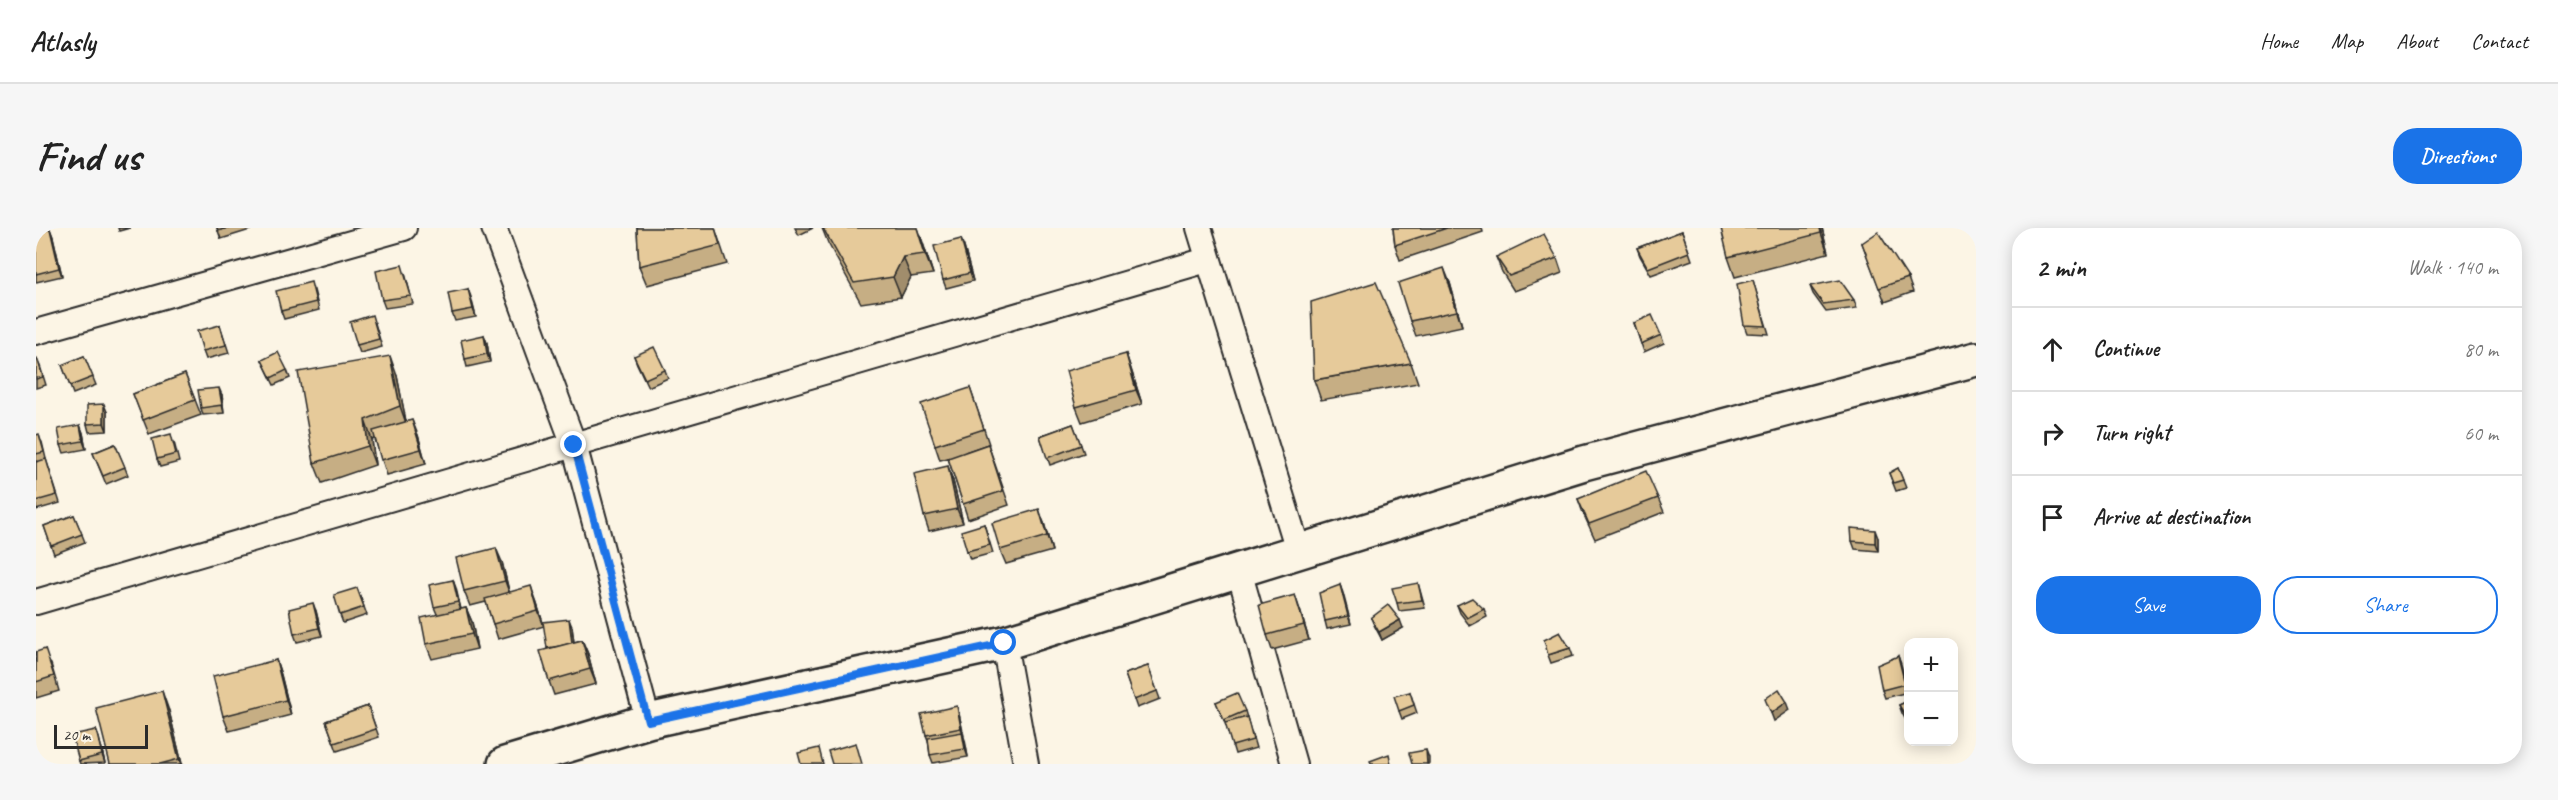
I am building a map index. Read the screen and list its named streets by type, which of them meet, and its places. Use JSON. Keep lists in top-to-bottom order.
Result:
{
  "scale_bar": "20 m",
  "page": {
    "header": "Atlasly",
    "nav": [
      "Home",
      "Map",
      "About",
      "Contact"
    ],
    "buttons": [
      "Directions",
      ["Save", "Share"]
    ],
    "title": "Find us",
    "heading": ["2 min", "Walk · 140 m"],
    "list": [
      ["Continue", "80 m"],
      ["Turn right", "60 m"],
      "Arrive at destination"
    ],
    "map_buttons": ["+", "−"],
    "scale": "20 m"
  }
}
